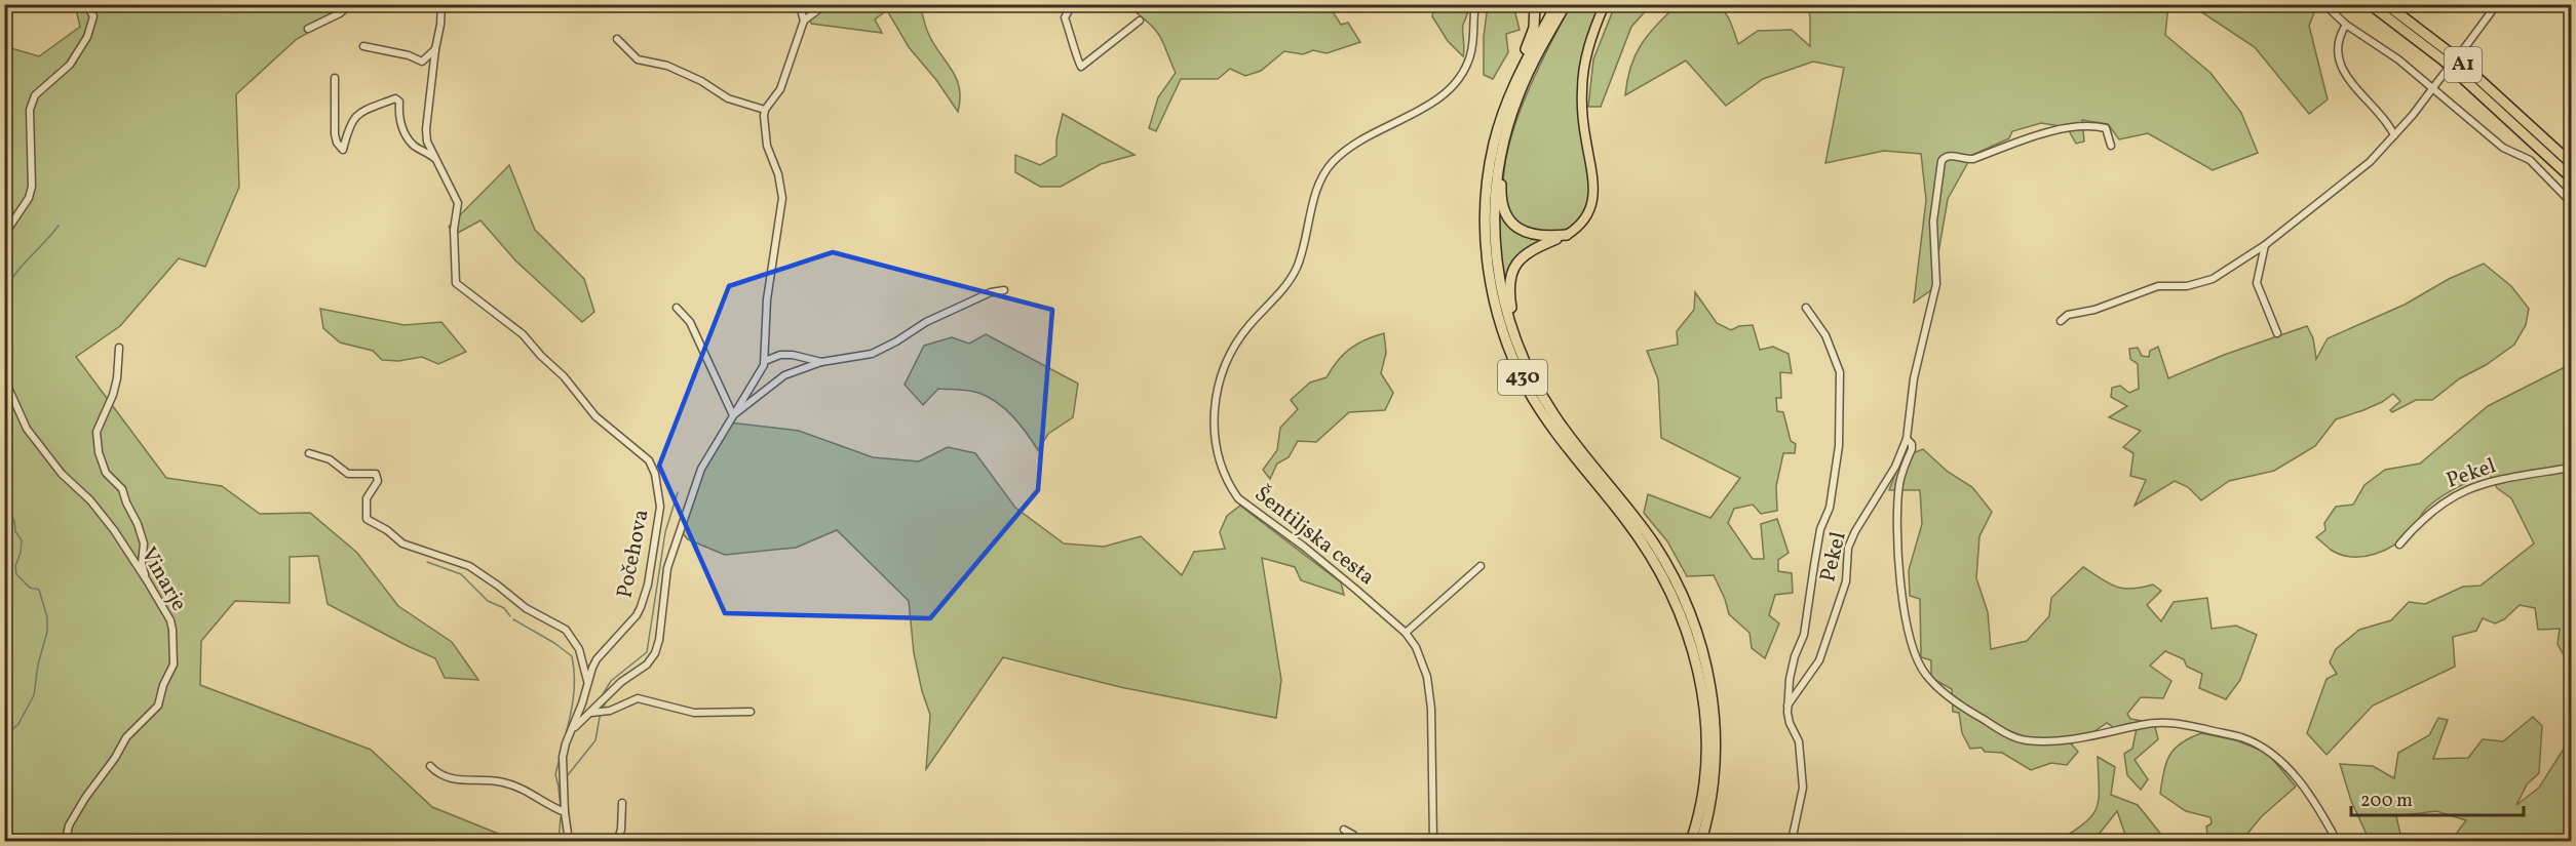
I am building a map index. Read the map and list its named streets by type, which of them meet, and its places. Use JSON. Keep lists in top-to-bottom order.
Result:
{
  "streets": {
    "highway": ["A1", "430"],
    "street": [
      "Pekel",
      "Šentiljska cesta",
      "Počehova",
      "Vinarje"
    ]
  },
  "scale_bar": "200 m"
}
